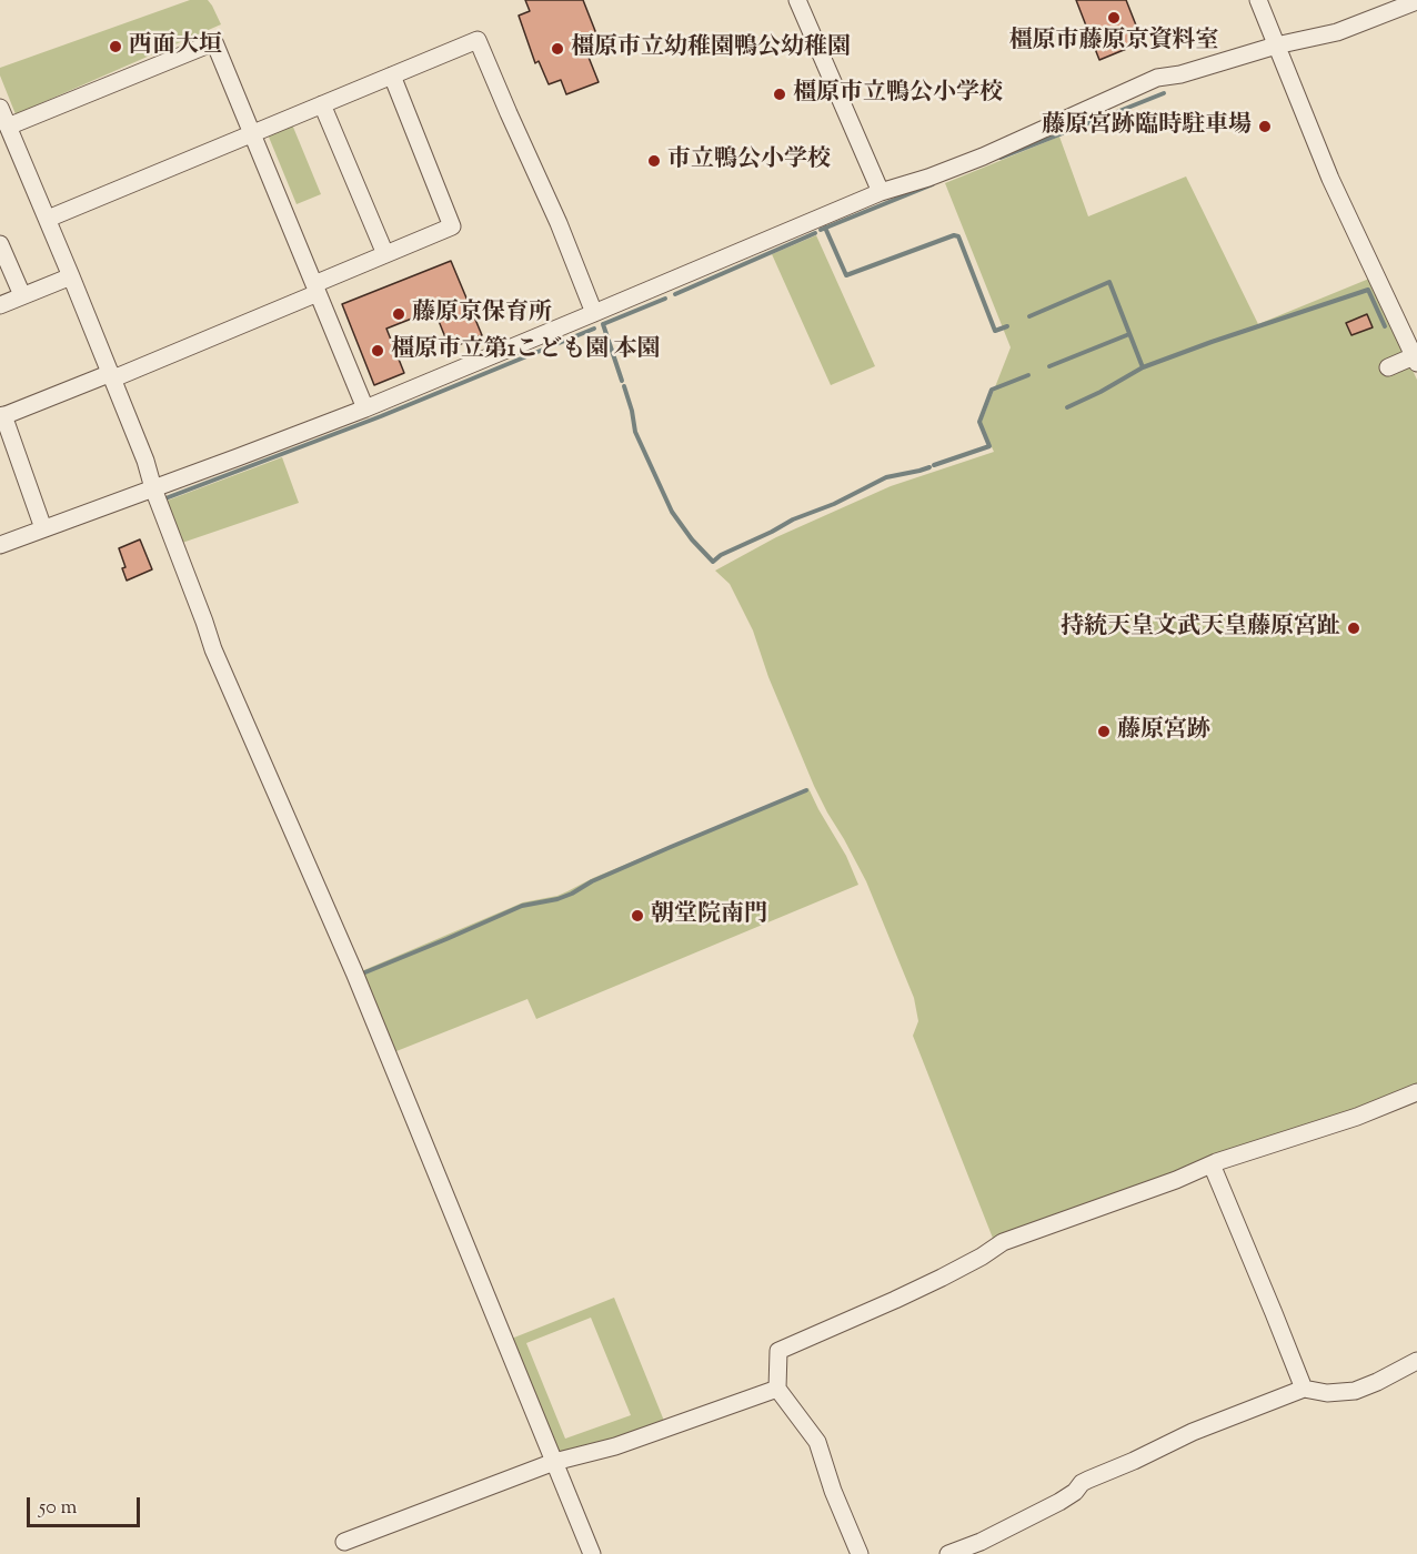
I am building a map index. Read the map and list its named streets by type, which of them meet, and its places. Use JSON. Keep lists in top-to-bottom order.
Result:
{
  "places": [
    "橿原市藤原京資料室",
    "西面大垣",
    "橿原市立幼稚園鴨公幼稚園",
    "橿原市立鴨公小学校",
    "藤原宮跡臨時駐車場",
    "市立鴨公小学校",
    "藤原京保育所",
    "橿原市立第1こども園 本園",
    "持統天皇文武天皇藤原宮趾",
    "藤原宮跡",
    "朝堂院南門"
  ],
  "scale_bar": "50 m"
}
